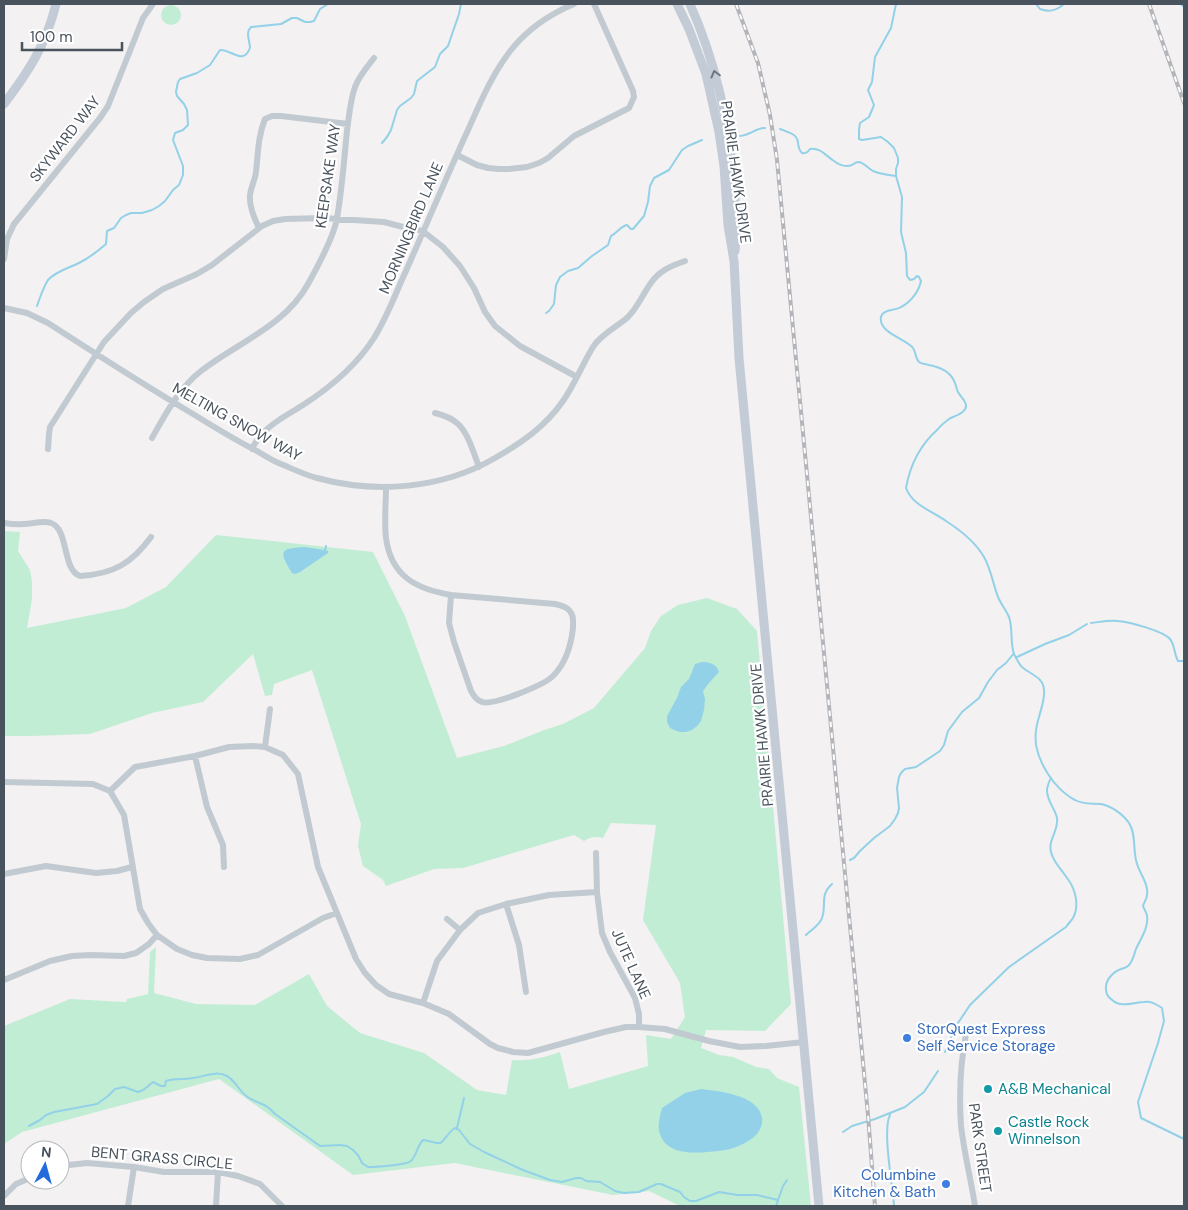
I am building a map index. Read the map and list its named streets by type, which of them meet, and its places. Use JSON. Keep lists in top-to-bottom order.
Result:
{
  "streets": {
    "street": [
      "SKYWARD WAY",
      "PRAIRIE HAWK DRIVE",
      "KEEPSAKE WAY",
      "MORNINGBIRD LANE",
      "MELTING SNOW WAY",
      "JUTE LANE",
      "PARK STREET",
      "BENT GRASS CIRCLE"
    ]
  },
  "crossings": [
    ["KEEPSAKE WAY", "MELTING SNOW WAY"],
    ["MORNINGBIRD LANE", "MELTING SNOW WAY"]
  ],
  "places": [
    "StorQuest Express Self Service Storage",
    "A&B Mechanical",
    "Castle Rock Winnelson",
    "Columbine Kitchen & Bath"
  ],
  "scale_bar": "100 m",
  "north": "top"
}
